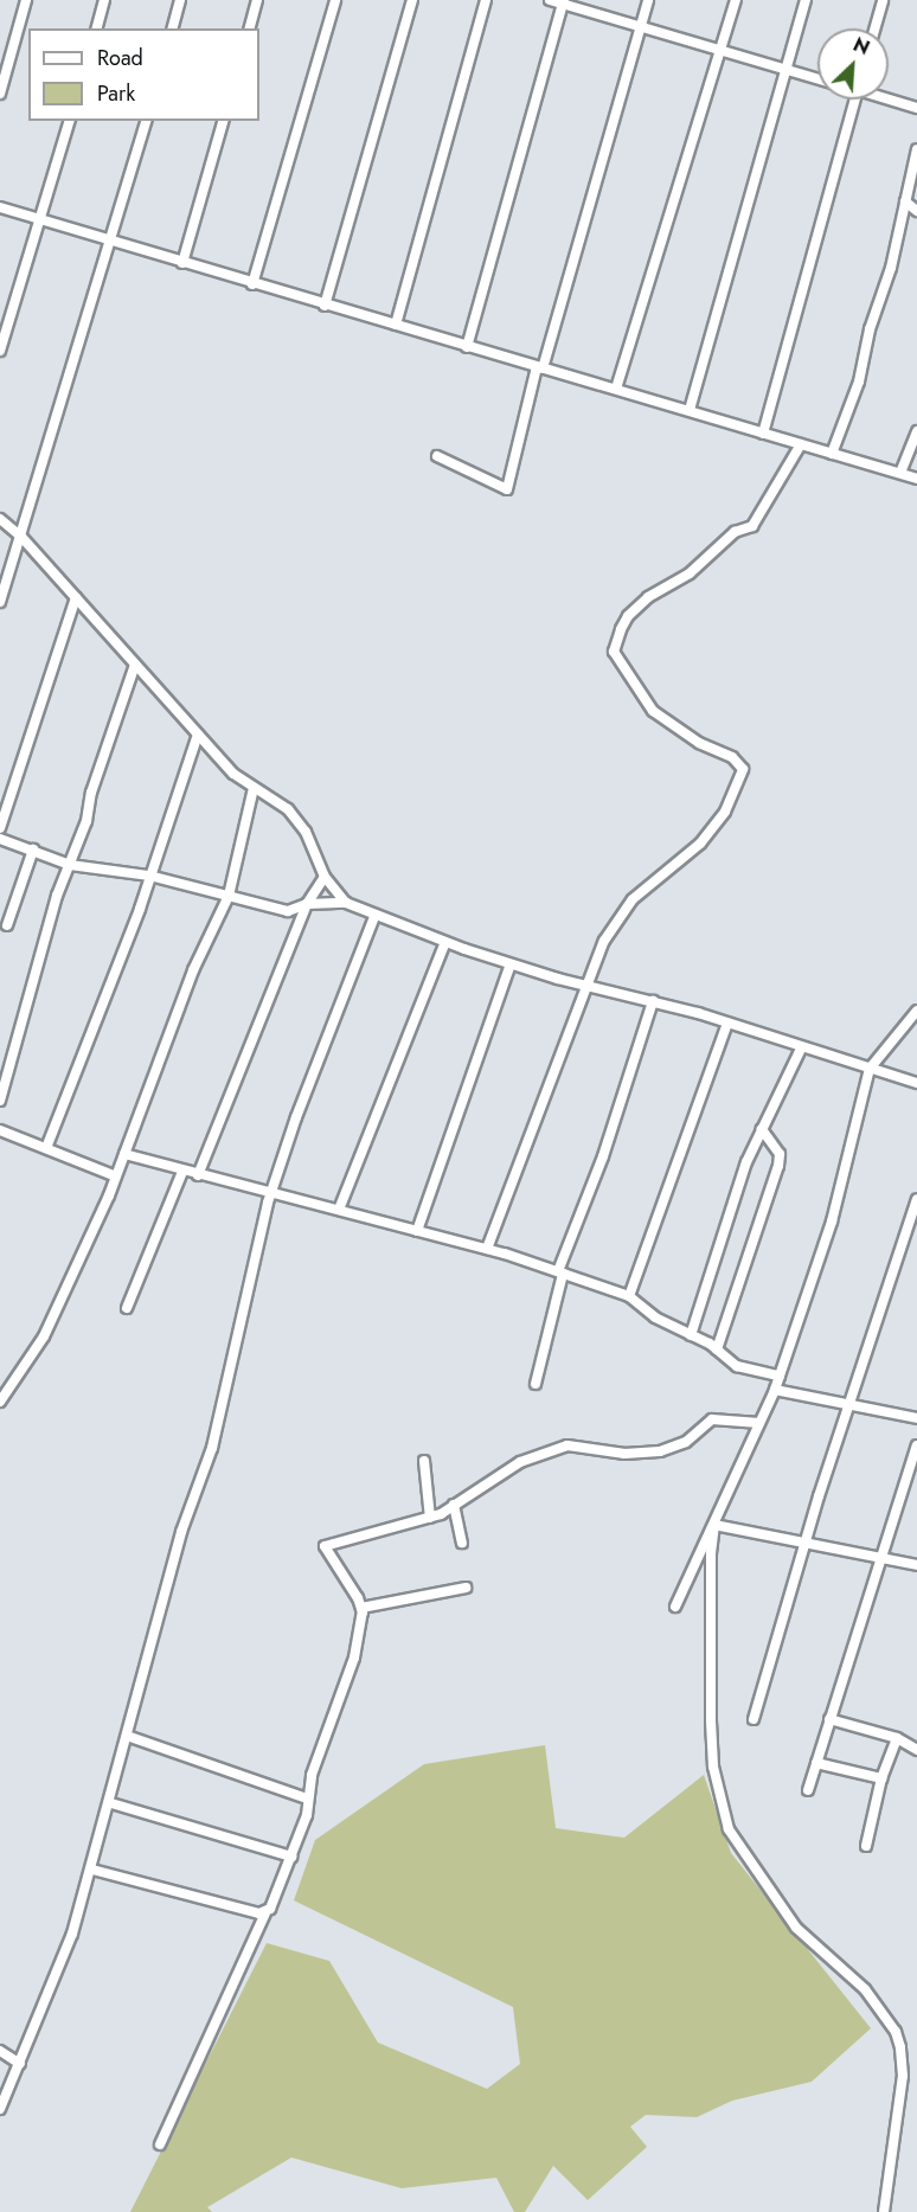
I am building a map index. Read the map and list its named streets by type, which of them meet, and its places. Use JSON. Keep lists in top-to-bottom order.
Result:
{
  "legend": ["Road", "Park"],
  "north": "top right"
}
